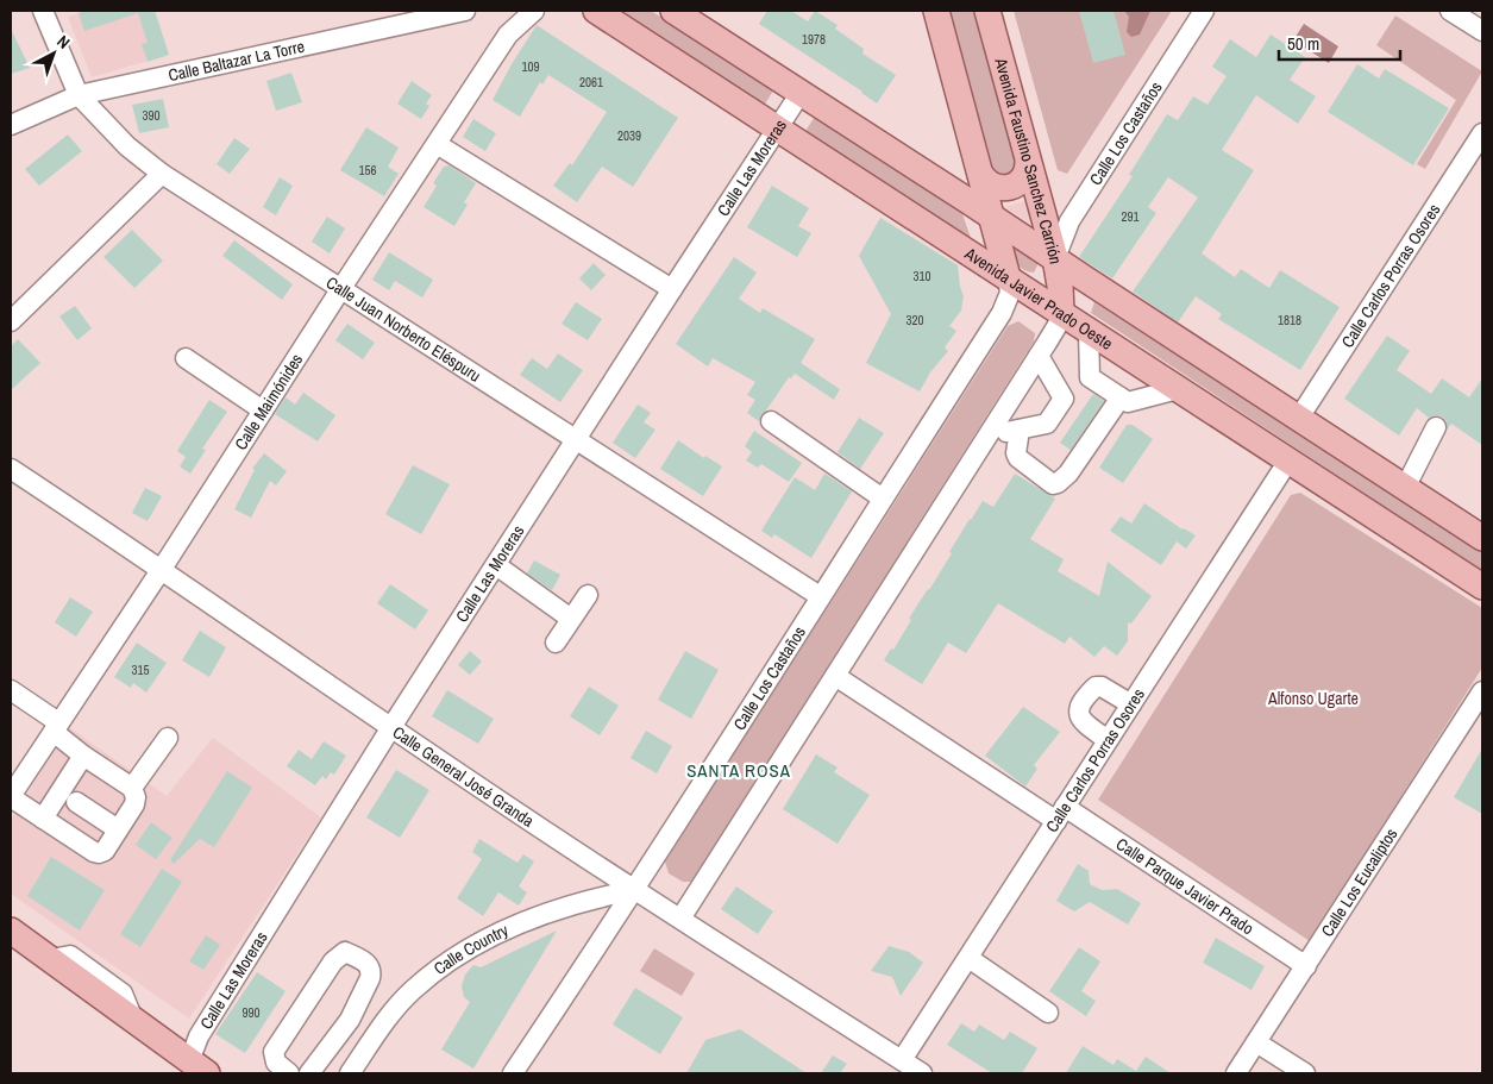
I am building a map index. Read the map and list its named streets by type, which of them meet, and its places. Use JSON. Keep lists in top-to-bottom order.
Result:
{
  "streets": {
    "main road": ["Avenida Faustino Sanchez Carrión", "Avenida Javier Prado Oeste"],
    "street": [
      "Calle Baltazar La Torre",
      "Calle Los Castaños",
      "Calle Las Moreras",
      "Calle Carlos Porras Osores",
      "Calle Juan Norberto Eléspuru",
      "Calle Maimónides",
      "Calle General José Granda",
      "Calle Los Eucaliptos",
      "Calle Parque Javier Prado",
      "Calle Country"
    ]
  },
  "crossings": [
    ["Calle Baltazar La Torre", "Calle Juan Norberto Eléspuru"],
    ["Calle Los Castaños", "Avenida Faustino Sanchez Carrión"],
    ["Calle Los Castaños", "Avenida Javier Prado Oeste"],
    ["Calle Los Castaños", "Calle Juan Norberto Eléspuru"],
    ["Calle Los Castaños", "Calle General José Granda"],
    ["Calle Los Castaños", "Calle Country"],
    ["Avenida Faustino Sanchez Carrión", "Avenida Javier Prado Oeste"],
    ["Calle Las Moreras", "Avenida Javier Prado Oeste"],
    ["Calle Las Moreras", "Calle Juan Norberto Eléspuru"],
    ["Calle Las Moreras", "Calle General José Granda"],
    ["Calle Carlos Porras Osores", "Avenida Javier Prado Oeste"],
    ["Calle Carlos Porras Osores", "Calle General José Granda"],
    ["Calle Carlos Porras Osores", "Calle Parque Javier Prado"],
    ["Calle Juan Norberto Eléspuru", "Calle Maimónides"],
    ["Calle Maimónides", "Calle General José Granda"],
    ["Calle General José Granda", "Calle Country"],
    ["Calle Los Eucaliptos", "Calle Parque Javier Prado"]
  ],
  "districts": ["SANTA ROSA"],
  "parks": ["Alfonso Ugarte"],
  "house_numbers": [
    "1978",
    "109",
    "2061",
    "390",
    "2039",
    "156",
    "291",
    "310",
    "320",
    "1818",
    "315",
    "990"
  ],
  "scale_bar": "50 m",
  "north": "top right"
}
